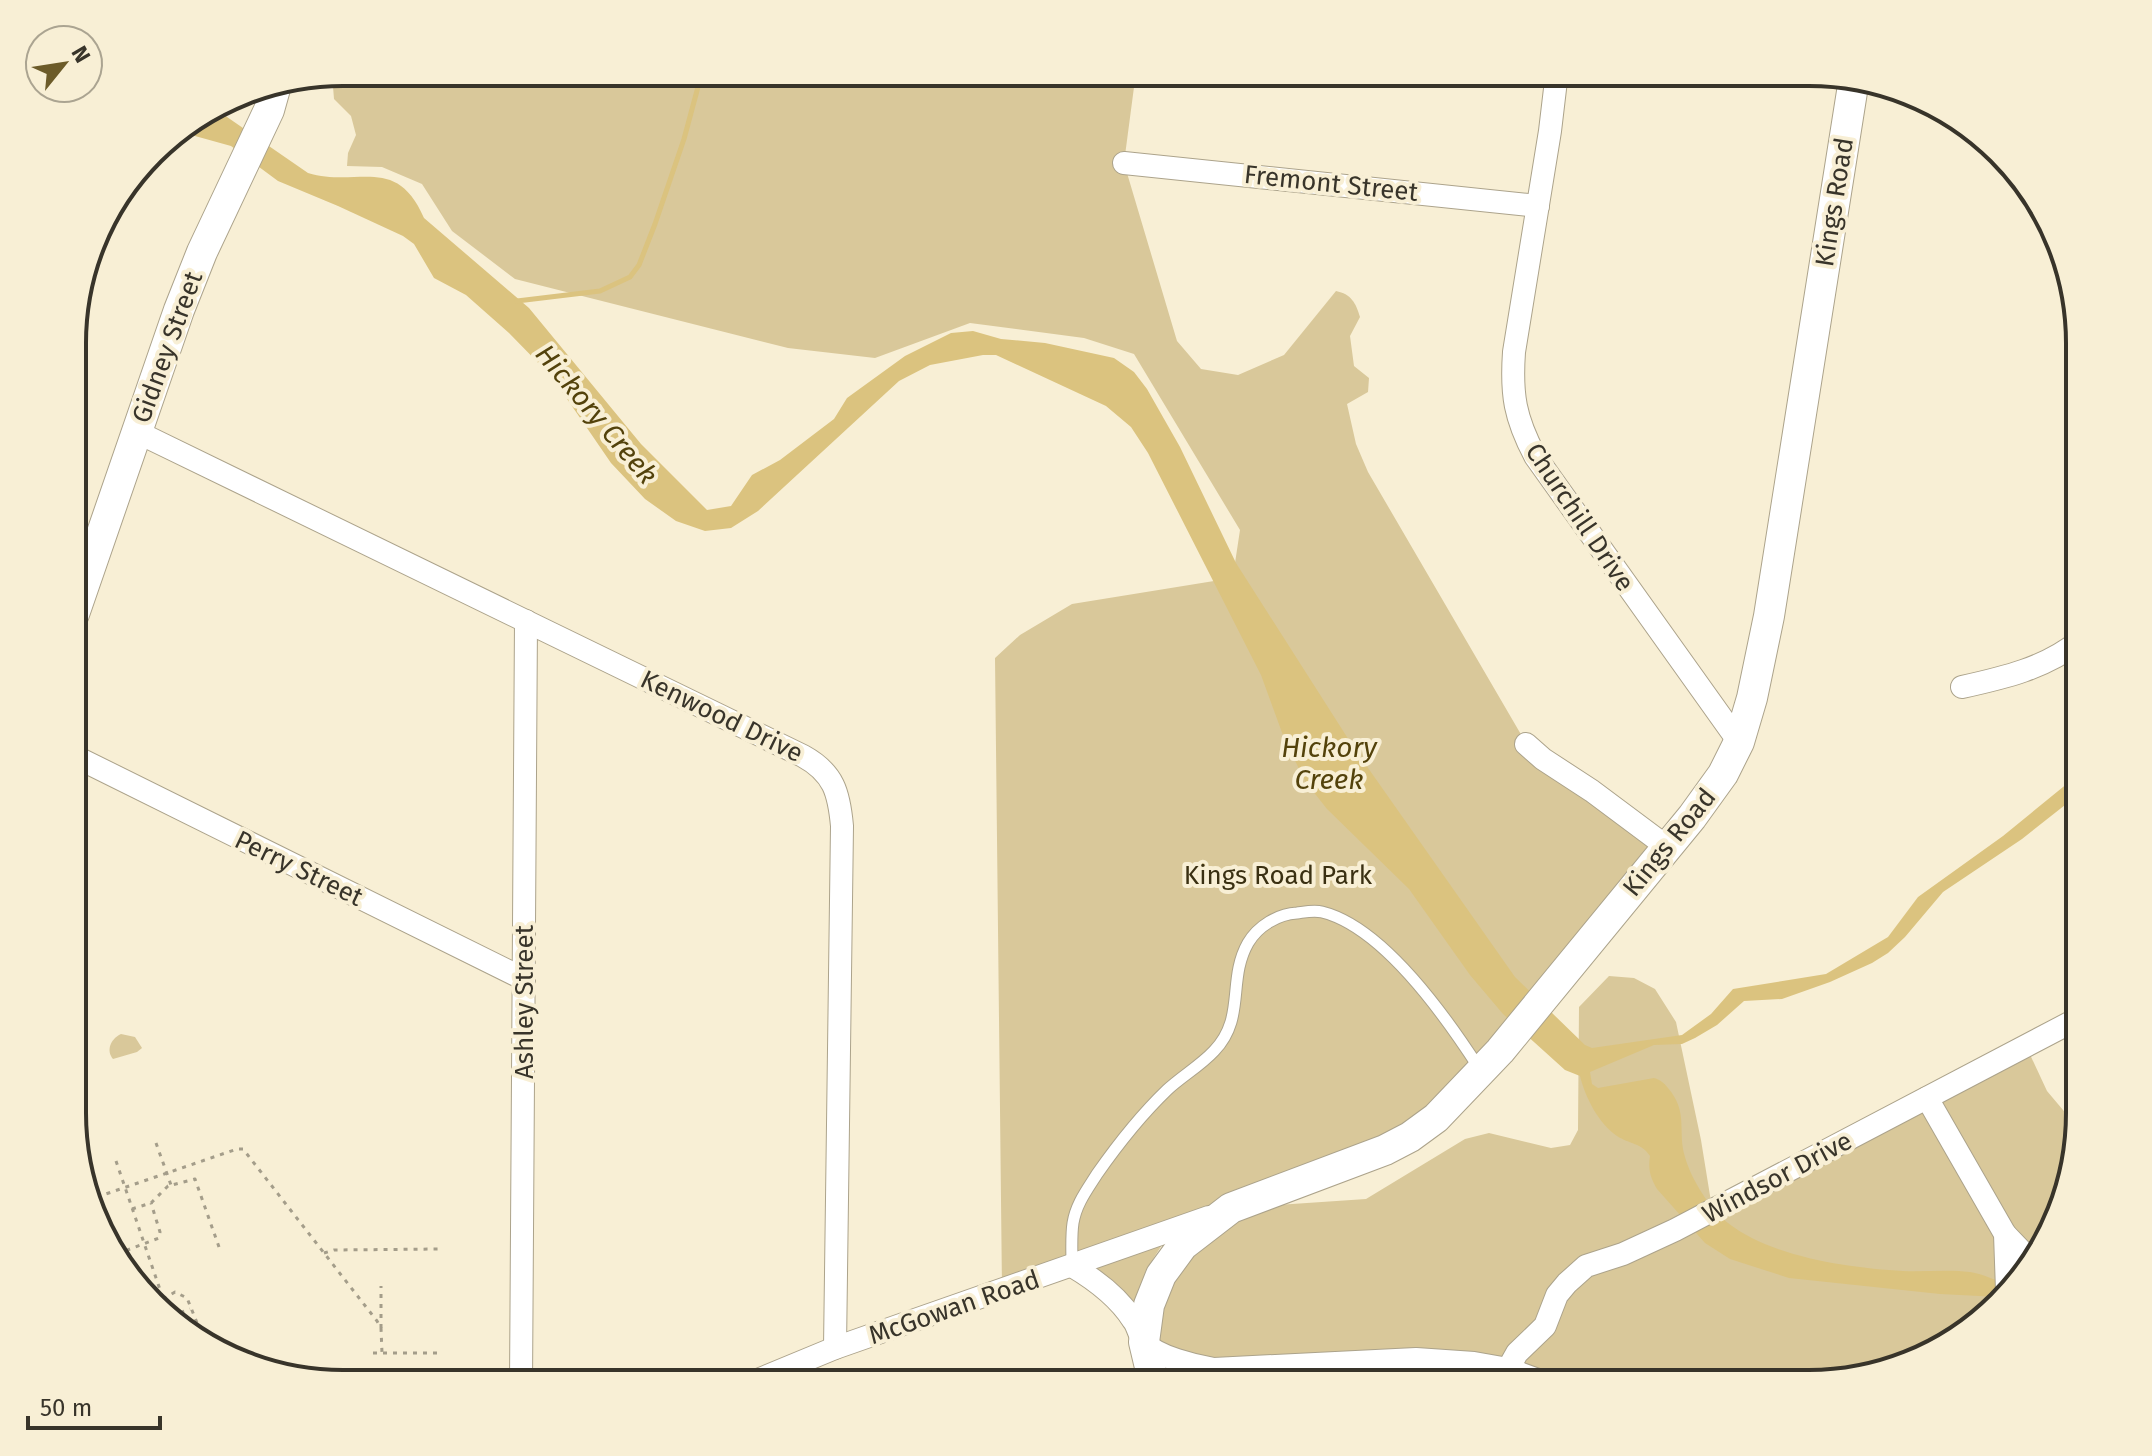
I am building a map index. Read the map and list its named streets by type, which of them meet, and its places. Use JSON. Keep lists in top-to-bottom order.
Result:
{
  "streets": {
    "street": [
      "Fremont Street",
      "Kings Road",
      "Gidney Street",
      "Churchill Drive",
      "Kenwood Drive",
      "Perry Street",
      "Ashley Street",
      "Windsor Drive",
      "McGowan Road"
    ]
  },
  "crossings": [
    ["Fremont Street", "Churchill Drive"],
    ["Kings Road", "Churchill Drive"],
    ["Kings Road", "McGowan Road"],
    ["Gidney Street", "Kenwood Drive"],
    ["Kenwood Drive", "Ashley Street"],
    ["Kenwood Drive", "McGowan Road"],
    ["Perry Street", "Ashley Street"]
  ],
  "water": ["Hickory Creek"],
  "parks": ["Kings Road Park"],
  "scale_bar": "50 m",
  "north": "top right"
}
